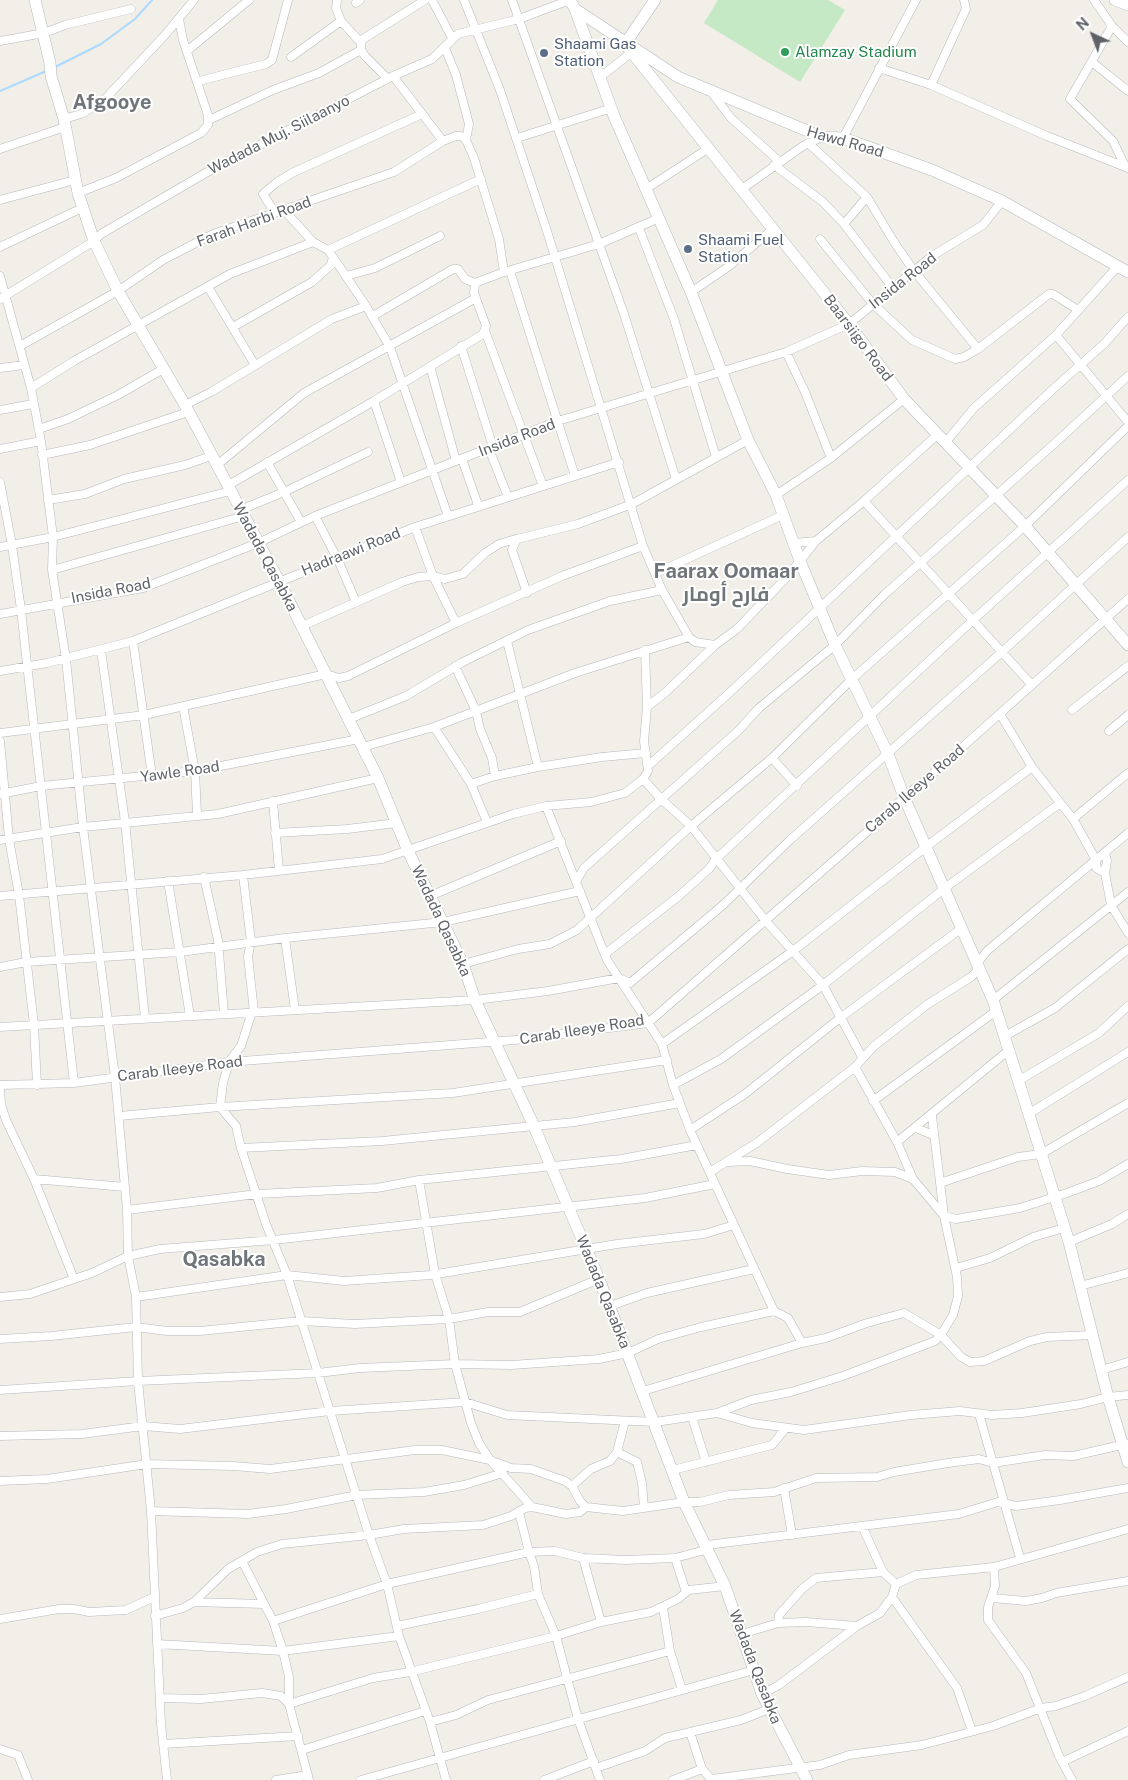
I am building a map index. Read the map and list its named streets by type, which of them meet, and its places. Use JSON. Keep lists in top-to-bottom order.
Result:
{
  "streets": {
    "street": [
      "Wadada Muj. Siilaanyo",
      "Hawd Road",
      "Farah Harbi Road",
      "Insida Road",
      "Baarsiigo Road",
      "Hadraawi Road",
      "Wadada Qasabka",
      "Yawle Road",
      "Carab Ileeye Road"
    ]
  },
  "crossings": [
    ["Wadada Muj. Siilaanyo", "Wadada Qasabka"],
    ["Hawd Road", "Insida Road"],
    ["Hawd Road", "Baarsiigo Road"],
    ["Farah Harbi Road", "Wadada Qasabka"],
    ["Insida Road", "Baarsiigo Road"],
    ["Insida Road", "Wadada Qasabka"],
    ["Baarsiigo Road", "Carab Ileeye Road"],
    ["Hadraawi Road", "Wadada Qasabka"],
    ["Wadada Qasabka", "Yawle Road"],
    ["Wadada Qasabka", "Carab Ileeye Road"]
  ],
  "districts": ["Afgooye", "Faarax Oomaar فارح أومار", "Qasabka"],
  "places": ["Alamzay Stadium", "Shaami Gas Station", "Shaami Fuel Station"],
  "north": "top left"
}
